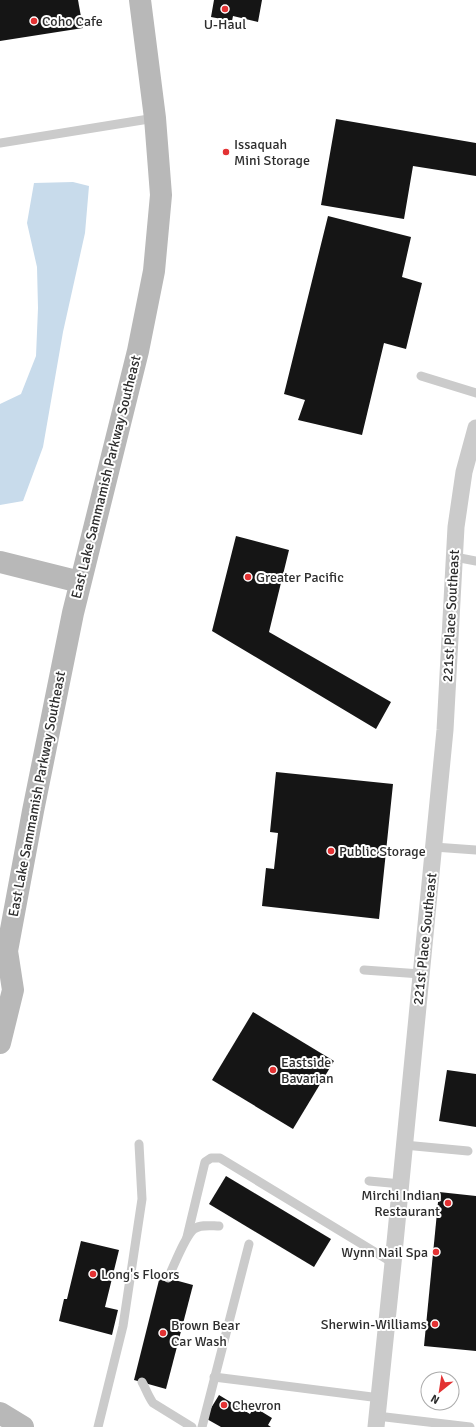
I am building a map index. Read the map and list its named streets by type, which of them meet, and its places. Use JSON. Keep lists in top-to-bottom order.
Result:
{
  "streets": {
    "main road": ["East Lake Sammamish Parkway Southeast"],
    "street": ["221st Place Southeast"]
  },
  "places": [
    "U-Haul",
    "Coho Cafe",
    "Issaquah Mini Storage",
    "Greater Pacific",
    "Public Storage",
    "Eastside Bavarian",
    "Mirchi Indian Restaurant",
    "Wynn Nail Spa",
    "Long's Floors",
    "Sherwin-Williams",
    "Brown Bear Car Wash",
    "Chevron"
  ],
  "north": "bottom left"
}
